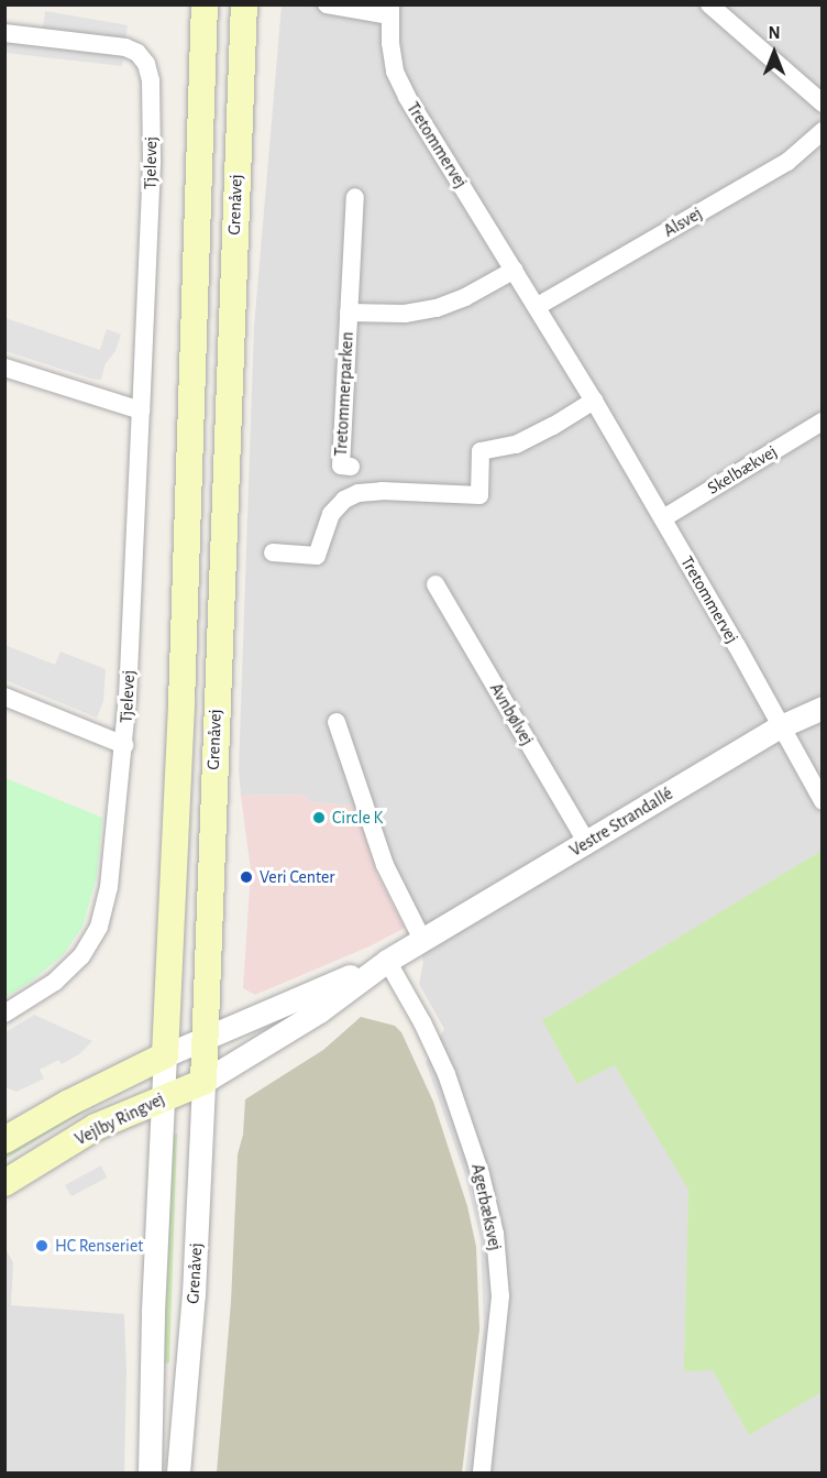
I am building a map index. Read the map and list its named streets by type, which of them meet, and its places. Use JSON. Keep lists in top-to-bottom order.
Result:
{
  "streets": {
    "main road": ["Grenåvej", "Vejlby Ringvej"],
    "street": [
      "Tretommervej",
      "Tjelevej",
      "Alsvej",
      "Tretommerparken",
      "Skelbækvej",
      "Avnbølvej",
      "Vestre Strandallé",
      "Agerbæksvej"
    ]
  },
  "crossings": [
    ["Tretommervej", "Alsvej"],
    ["Tretommervej", "Tretommerparken"],
    ["Tretommervej", "Skelbækvej"],
    ["Tretommervej", "Vestre Strandallé"],
    ["Grenåvej", "Vestre Strandallé"],
    ["Grenåvej", "Vejlby Ringvej"],
    ["Avnbølvej", "Vestre Strandallé"],
    ["Vestre Strandallé", "Vejlby Ringvej"],
    ["Vestre Strandallé", "Agerbæksvej"]
  ],
  "places": ["Circle K", "Veri Center", "HC Renseriet"],
  "north": "top"
}
